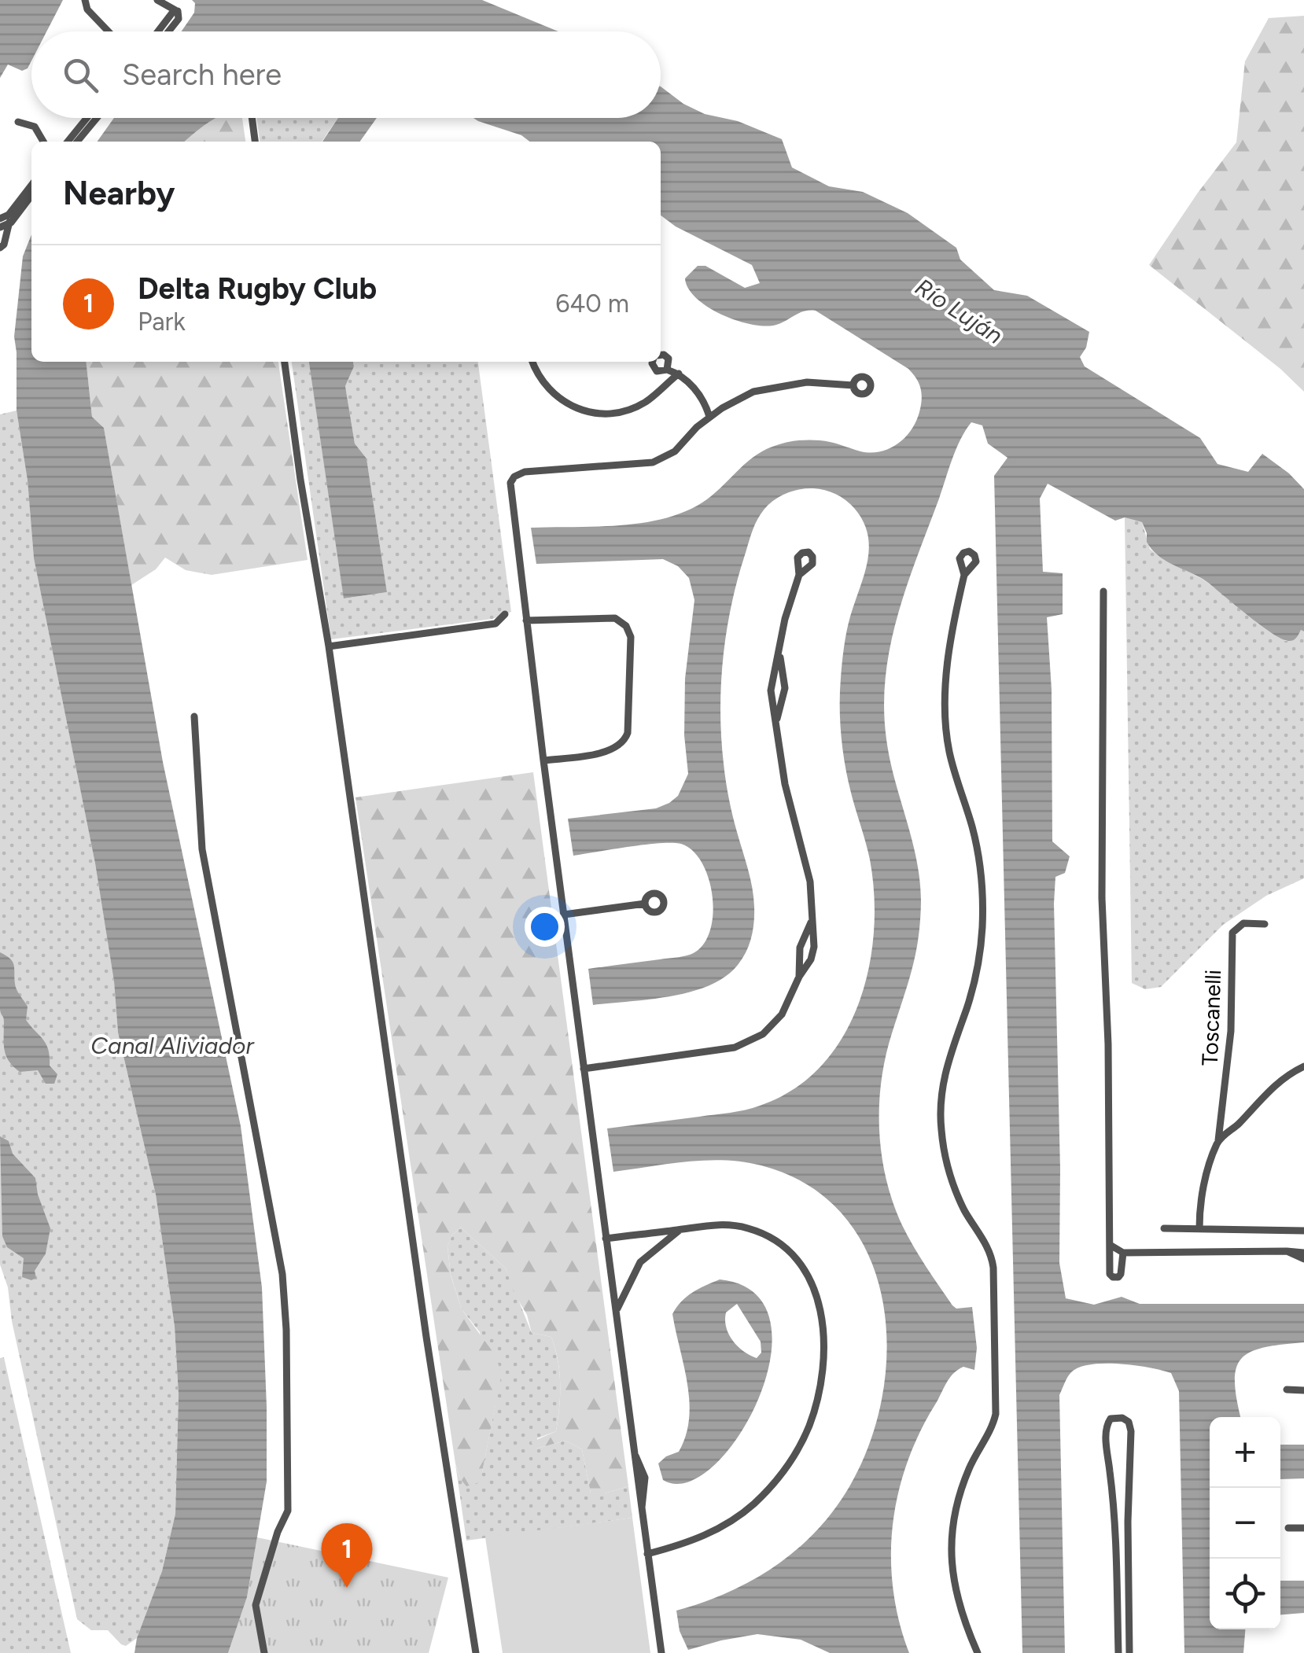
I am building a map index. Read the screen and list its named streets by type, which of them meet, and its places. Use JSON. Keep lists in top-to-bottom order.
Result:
{
  "streets": {
    "street": ["Toscanelli"]
  },
  "water": ["Río Luján", "Canal Aliviador"],
  "page": {
    "search": "Search here",
    "heading": "Nearby",
    "list": [
      {
        "mark": "1",
        "name": "Delta Rugby Club",
        "note": "Park",
        "value": "640 m"
      }
    ],
    "map_buttons": ["+", "−"],
    "pins": "1"
  }
}
